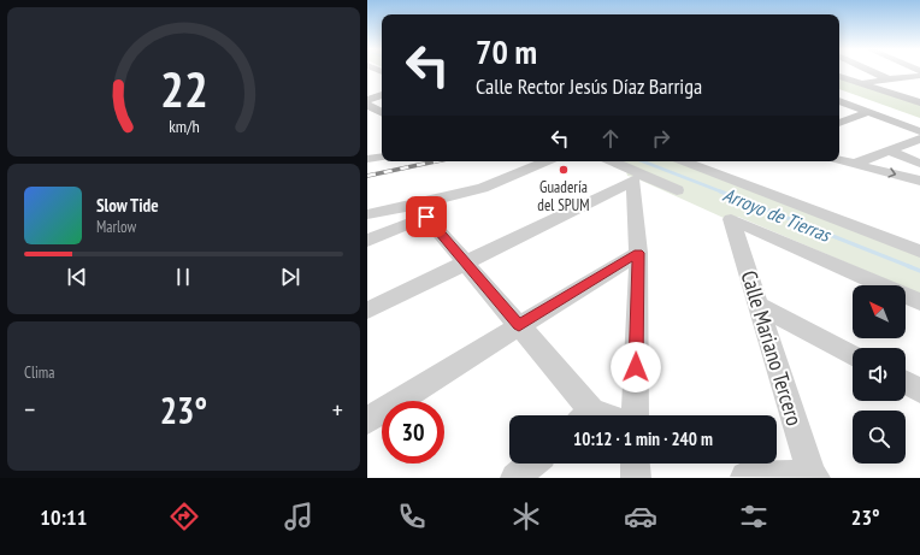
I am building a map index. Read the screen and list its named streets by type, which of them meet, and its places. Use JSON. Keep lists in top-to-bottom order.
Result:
{
  "streets": {
    "street": ["Calle Mariano Tercero"]
  },
  "water": ["Arroyo de Tierras"],
  "places": ["Guadería del SPUM"],
  "north": "top left",
  "page": {
    "turn": ["70 m", "Calle Rector Jesús Díaz Barriga"],
    "song": ["Slow Tide", "Marlow"],
    "tile": "Clima",
    "heat": ["−", "23°", "+"],
    "limit": "30",
    "trip": "10:12 · 1 min · 240 m",
    "tabs": ["10:11", "23°"],
    "gauge": ["22", "km/h"]
  }
}
